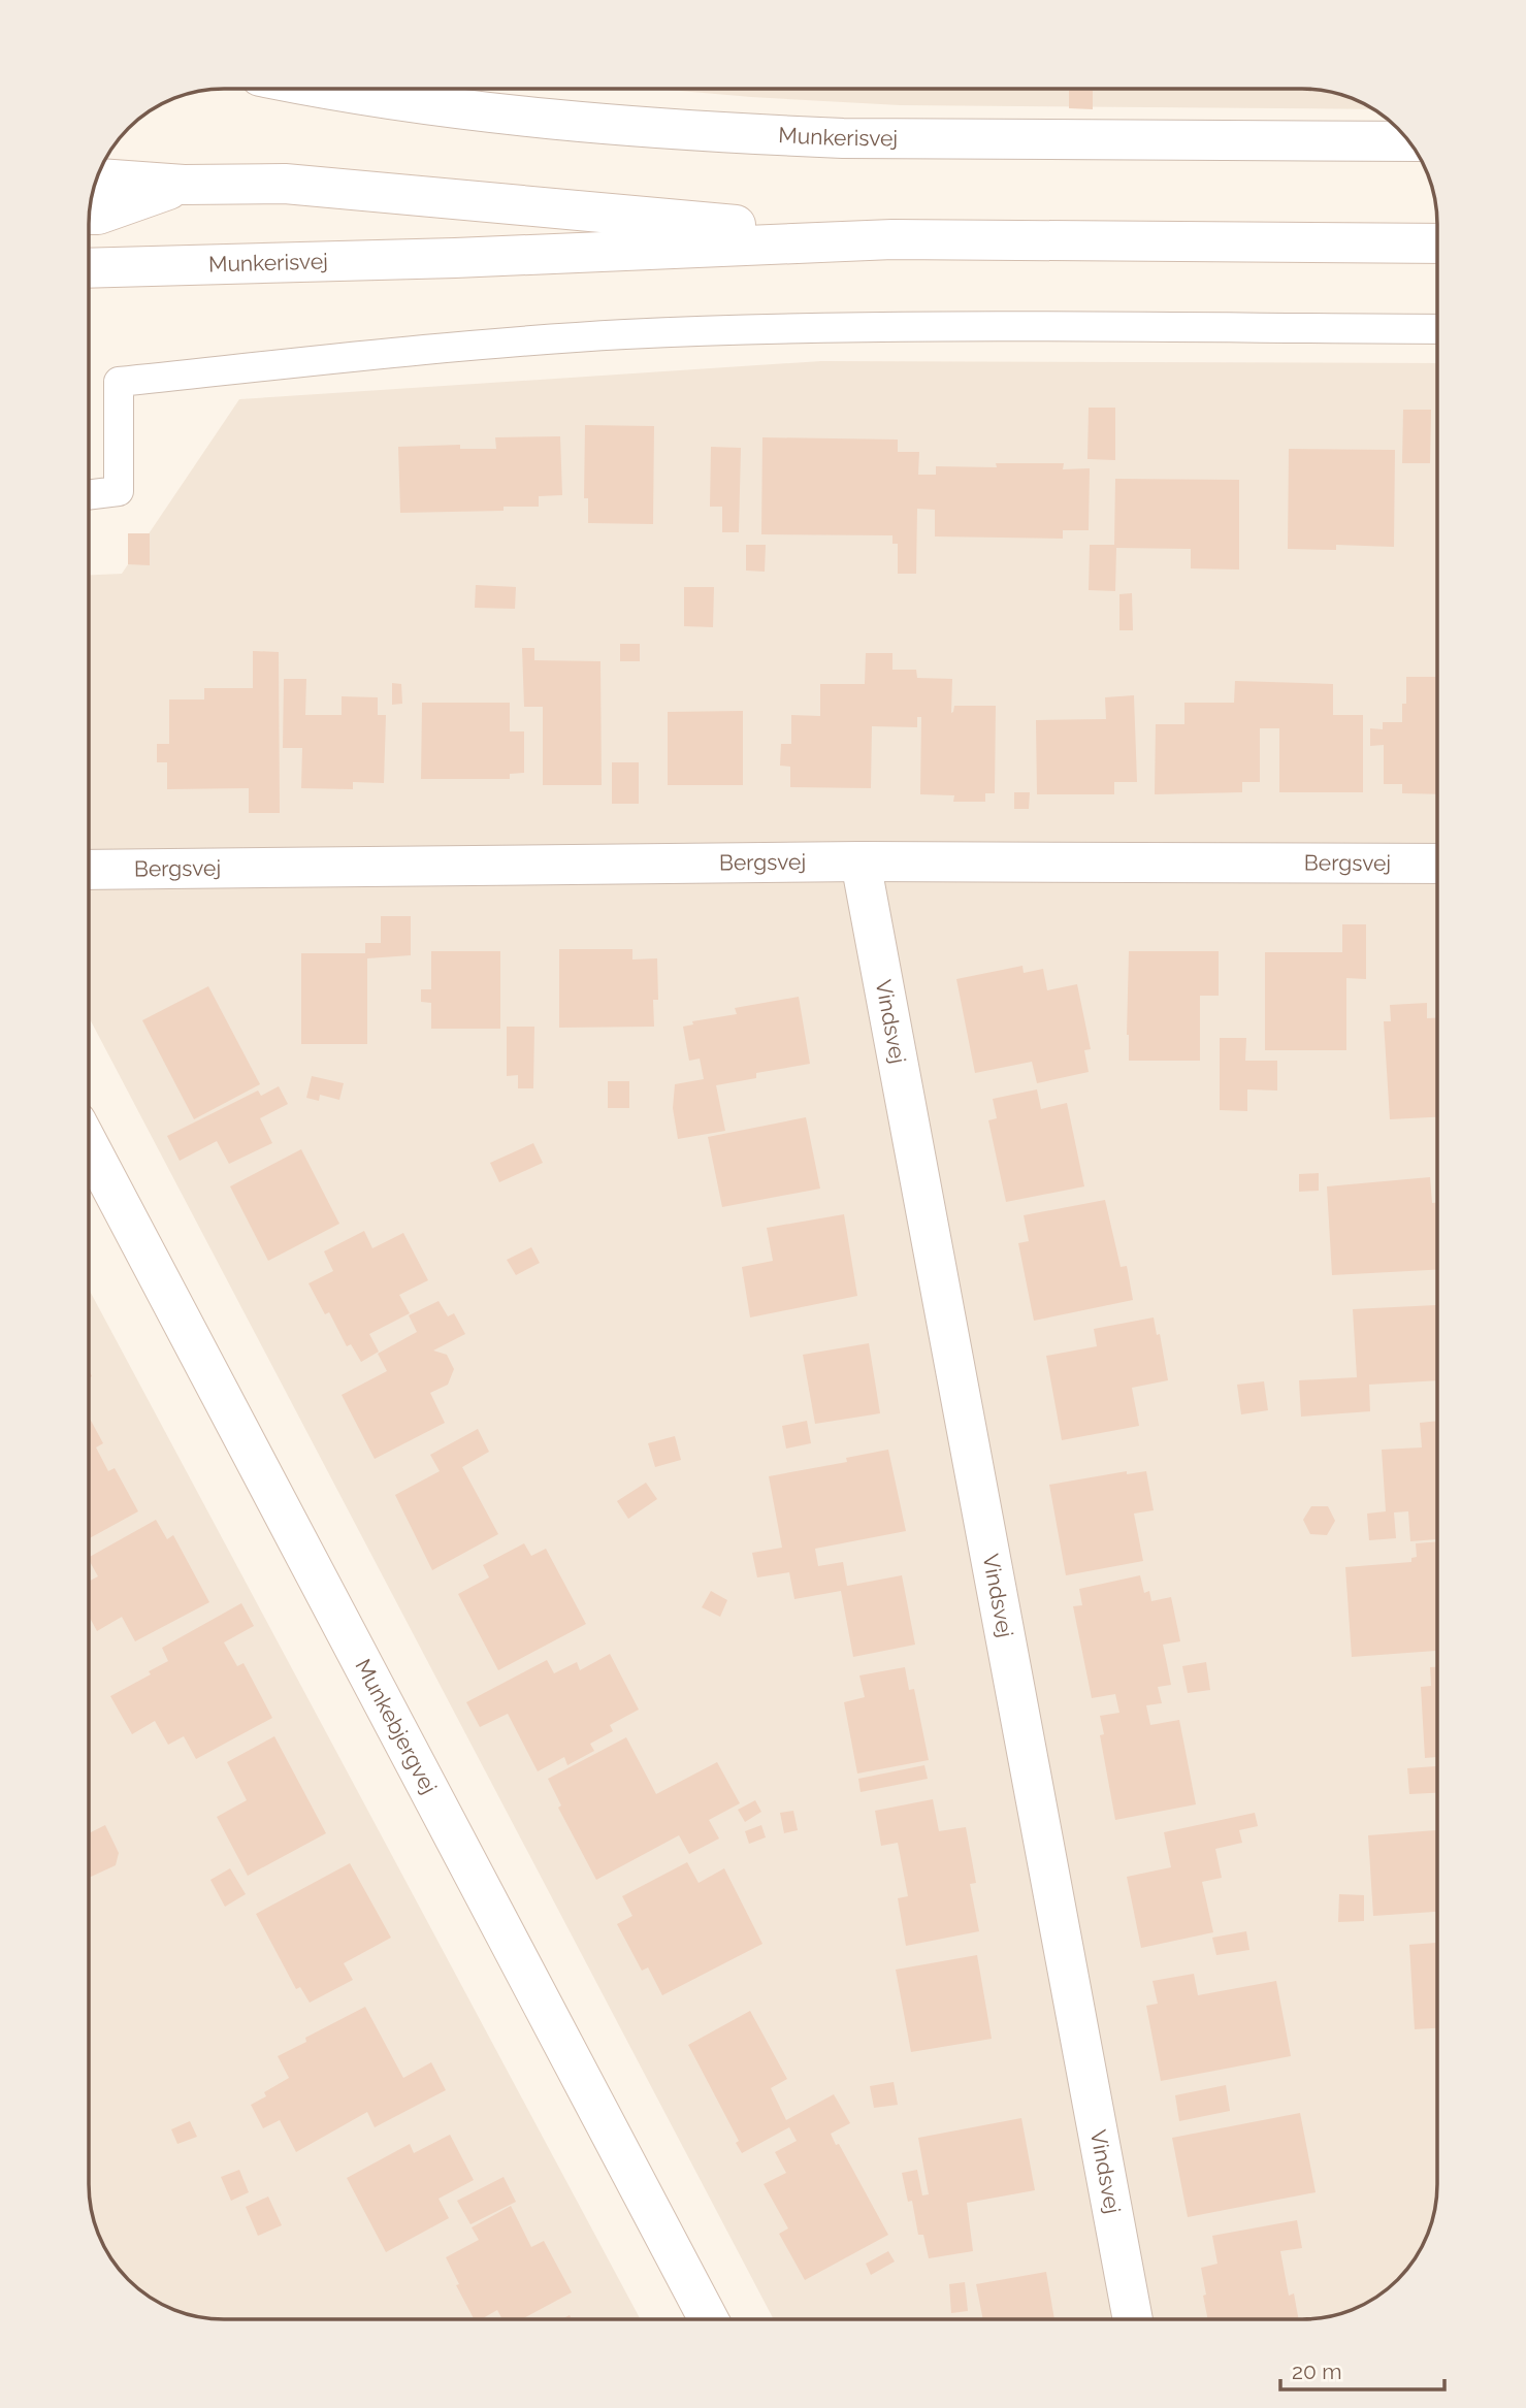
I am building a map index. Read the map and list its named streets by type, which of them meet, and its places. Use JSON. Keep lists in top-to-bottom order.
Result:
{
  "streets": {
    "street": [
      "Munkerisvej",
      "Bergsvej",
      "Vindsvej",
      "Munkebjergvej"
    ]
  },
  "crossings": [
    ["Bergsvej", "Vindsvej"]
  ],
  "scale_bar": "20 m"
}
